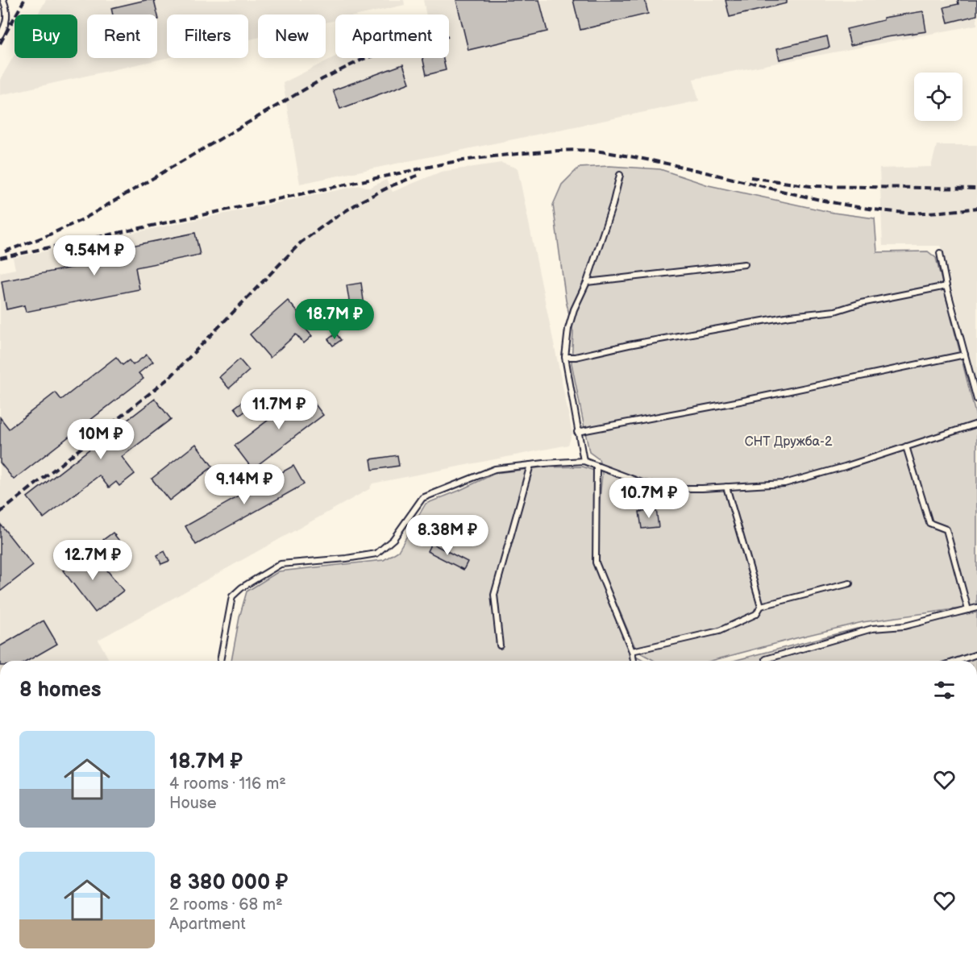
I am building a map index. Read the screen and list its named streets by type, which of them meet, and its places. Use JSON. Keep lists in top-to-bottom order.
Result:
{
  "parks": ["СНТ Дружба-2"],
  "page": {
    "chip": [
      "Buy",
      "Rent",
      "Filters",
      "New",
      "Apartment"
    ],
    "price": [
      "9.54M ₽",
      "18.7M ₽",
      "11.7M ₽",
      "10M ₽",
      "9.14M ₽",
      "10.7M ₽",
      "8.38M ₽",
      "12.7M ₽"
    ],
    "heading": "8 homes",
    "list": [
      {
        "name": "18.7M ₽",
        "note": "4 rooms · 116 m² · House"
      },
      {
        "name": "8 380 000 ₽",
        "note": "2 rooms · 68 m² · Apartment"
      }
    ]
  }
}
